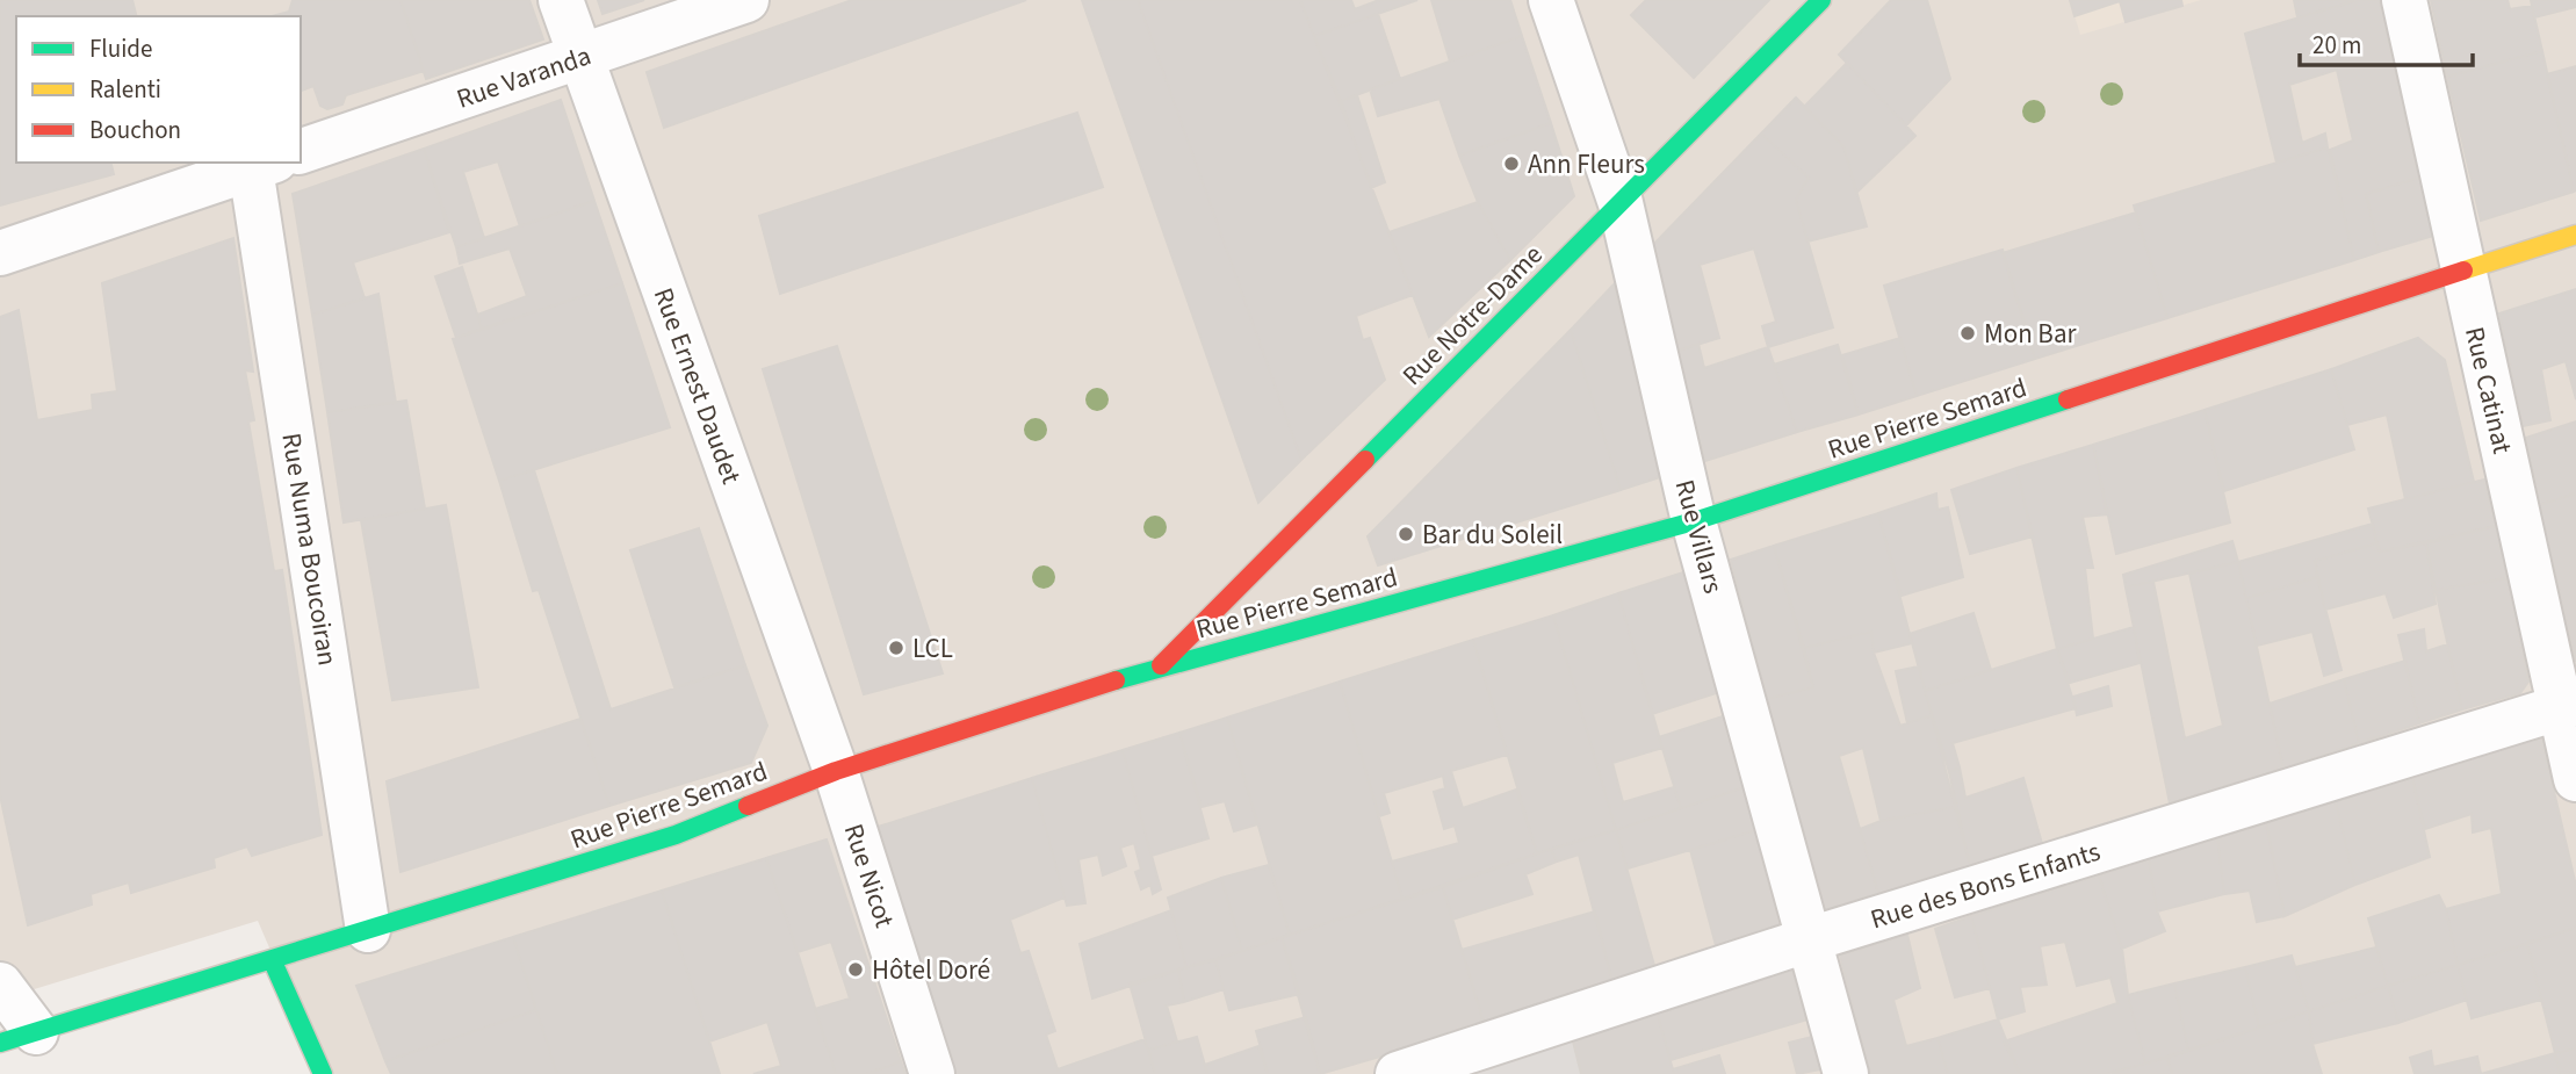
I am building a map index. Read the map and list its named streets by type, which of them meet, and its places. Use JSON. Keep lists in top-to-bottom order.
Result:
{
  "streets": {
    "street": [
      "Rue Varanda",
      "Rue Notre-Dame",
      "Rue Ernest Daudet",
      "Rue Catinat",
      "Rue Pierre Semard",
      "Rue Villars",
      "Rue Numa Boucoiran",
      "Rue Nicot",
      "Rue des Bons Enfants"
    ]
  },
  "crossings": [
    ["Rue Varanda", "Rue Ernest Daudet"],
    ["Rue Notre-Dame", "Rue Pierre Semard"],
    ["Rue Notre-Dame", "Rue Villars"],
    ["Rue Ernest Daudet", "Rue Pierre Semard"],
    ["Rue Ernest Daudet", "Rue Nicot"],
    ["Rue Catinat", "Rue Pierre Semard"],
    ["Rue Catinat", "Rue des Bons Enfants"],
    ["Rue Pierre Semard", "Rue Villars"],
    ["Rue Pierre Semard", "Rue Numa Boucoiran"],
    ["Rue Pierre Semard", "Rue Nicot"],
    ["Rue Villars", "Rue des Bons Enfants"]
  ],
  "places": [
    "Ann Fleurs",
    "Mon Bar",
    "Bar du Soleil",
    "LCL",
    "Hôtel Doré"
  ],
  "legend": ["Fluide", "Ralenti", "Bouchon"],
  "scale_bar": "20 m"
}
